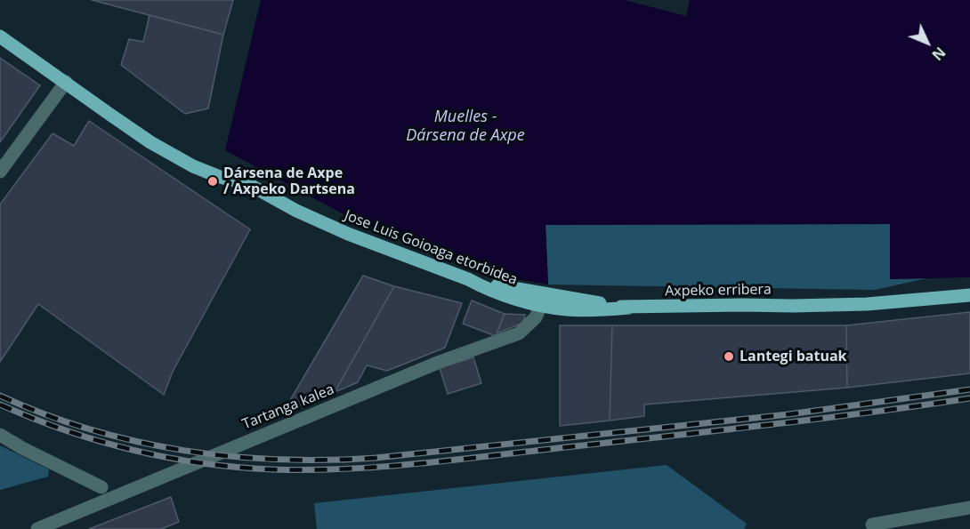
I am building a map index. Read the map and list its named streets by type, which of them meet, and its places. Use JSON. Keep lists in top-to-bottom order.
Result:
{
  "streets": {
    "main road": ["Jose Luis Goioaga etorbidea", "Axpeko erribera"],
    "street": ["Tartanga kalea"]
  },
  "crossings": [
    ["Jose Luis Goioaga etorbidea", "Axpeko erribera"],
    ["Jose Luis Goioaga etorbidea", "Tartanga kalea"]
  ],
  "water": ["Muelles - Dársena de Axpe"],
  "places": ["Dársena de Axpe / Axpeko Dartsena", "Lantegi batuak"],
  "north": "bottom right"
}
